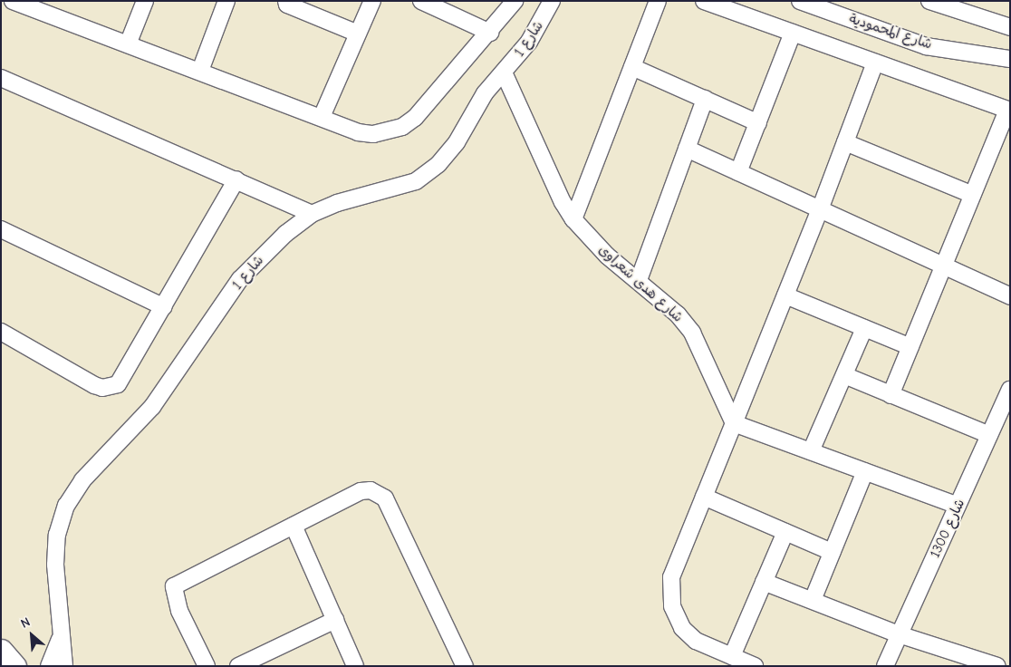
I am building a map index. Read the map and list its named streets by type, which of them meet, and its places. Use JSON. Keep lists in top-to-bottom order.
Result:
{
  "streets": {
    "street": [
      "شارع المحمودية",
      "شارع 1",
      "شارع هدى شعراوى",
      "شارع 1300"
    ]
  },
  "crossings": [
    ["شارع 1", "شارع هدى شعراوى"]
  ],
  "north": "top left"
}
